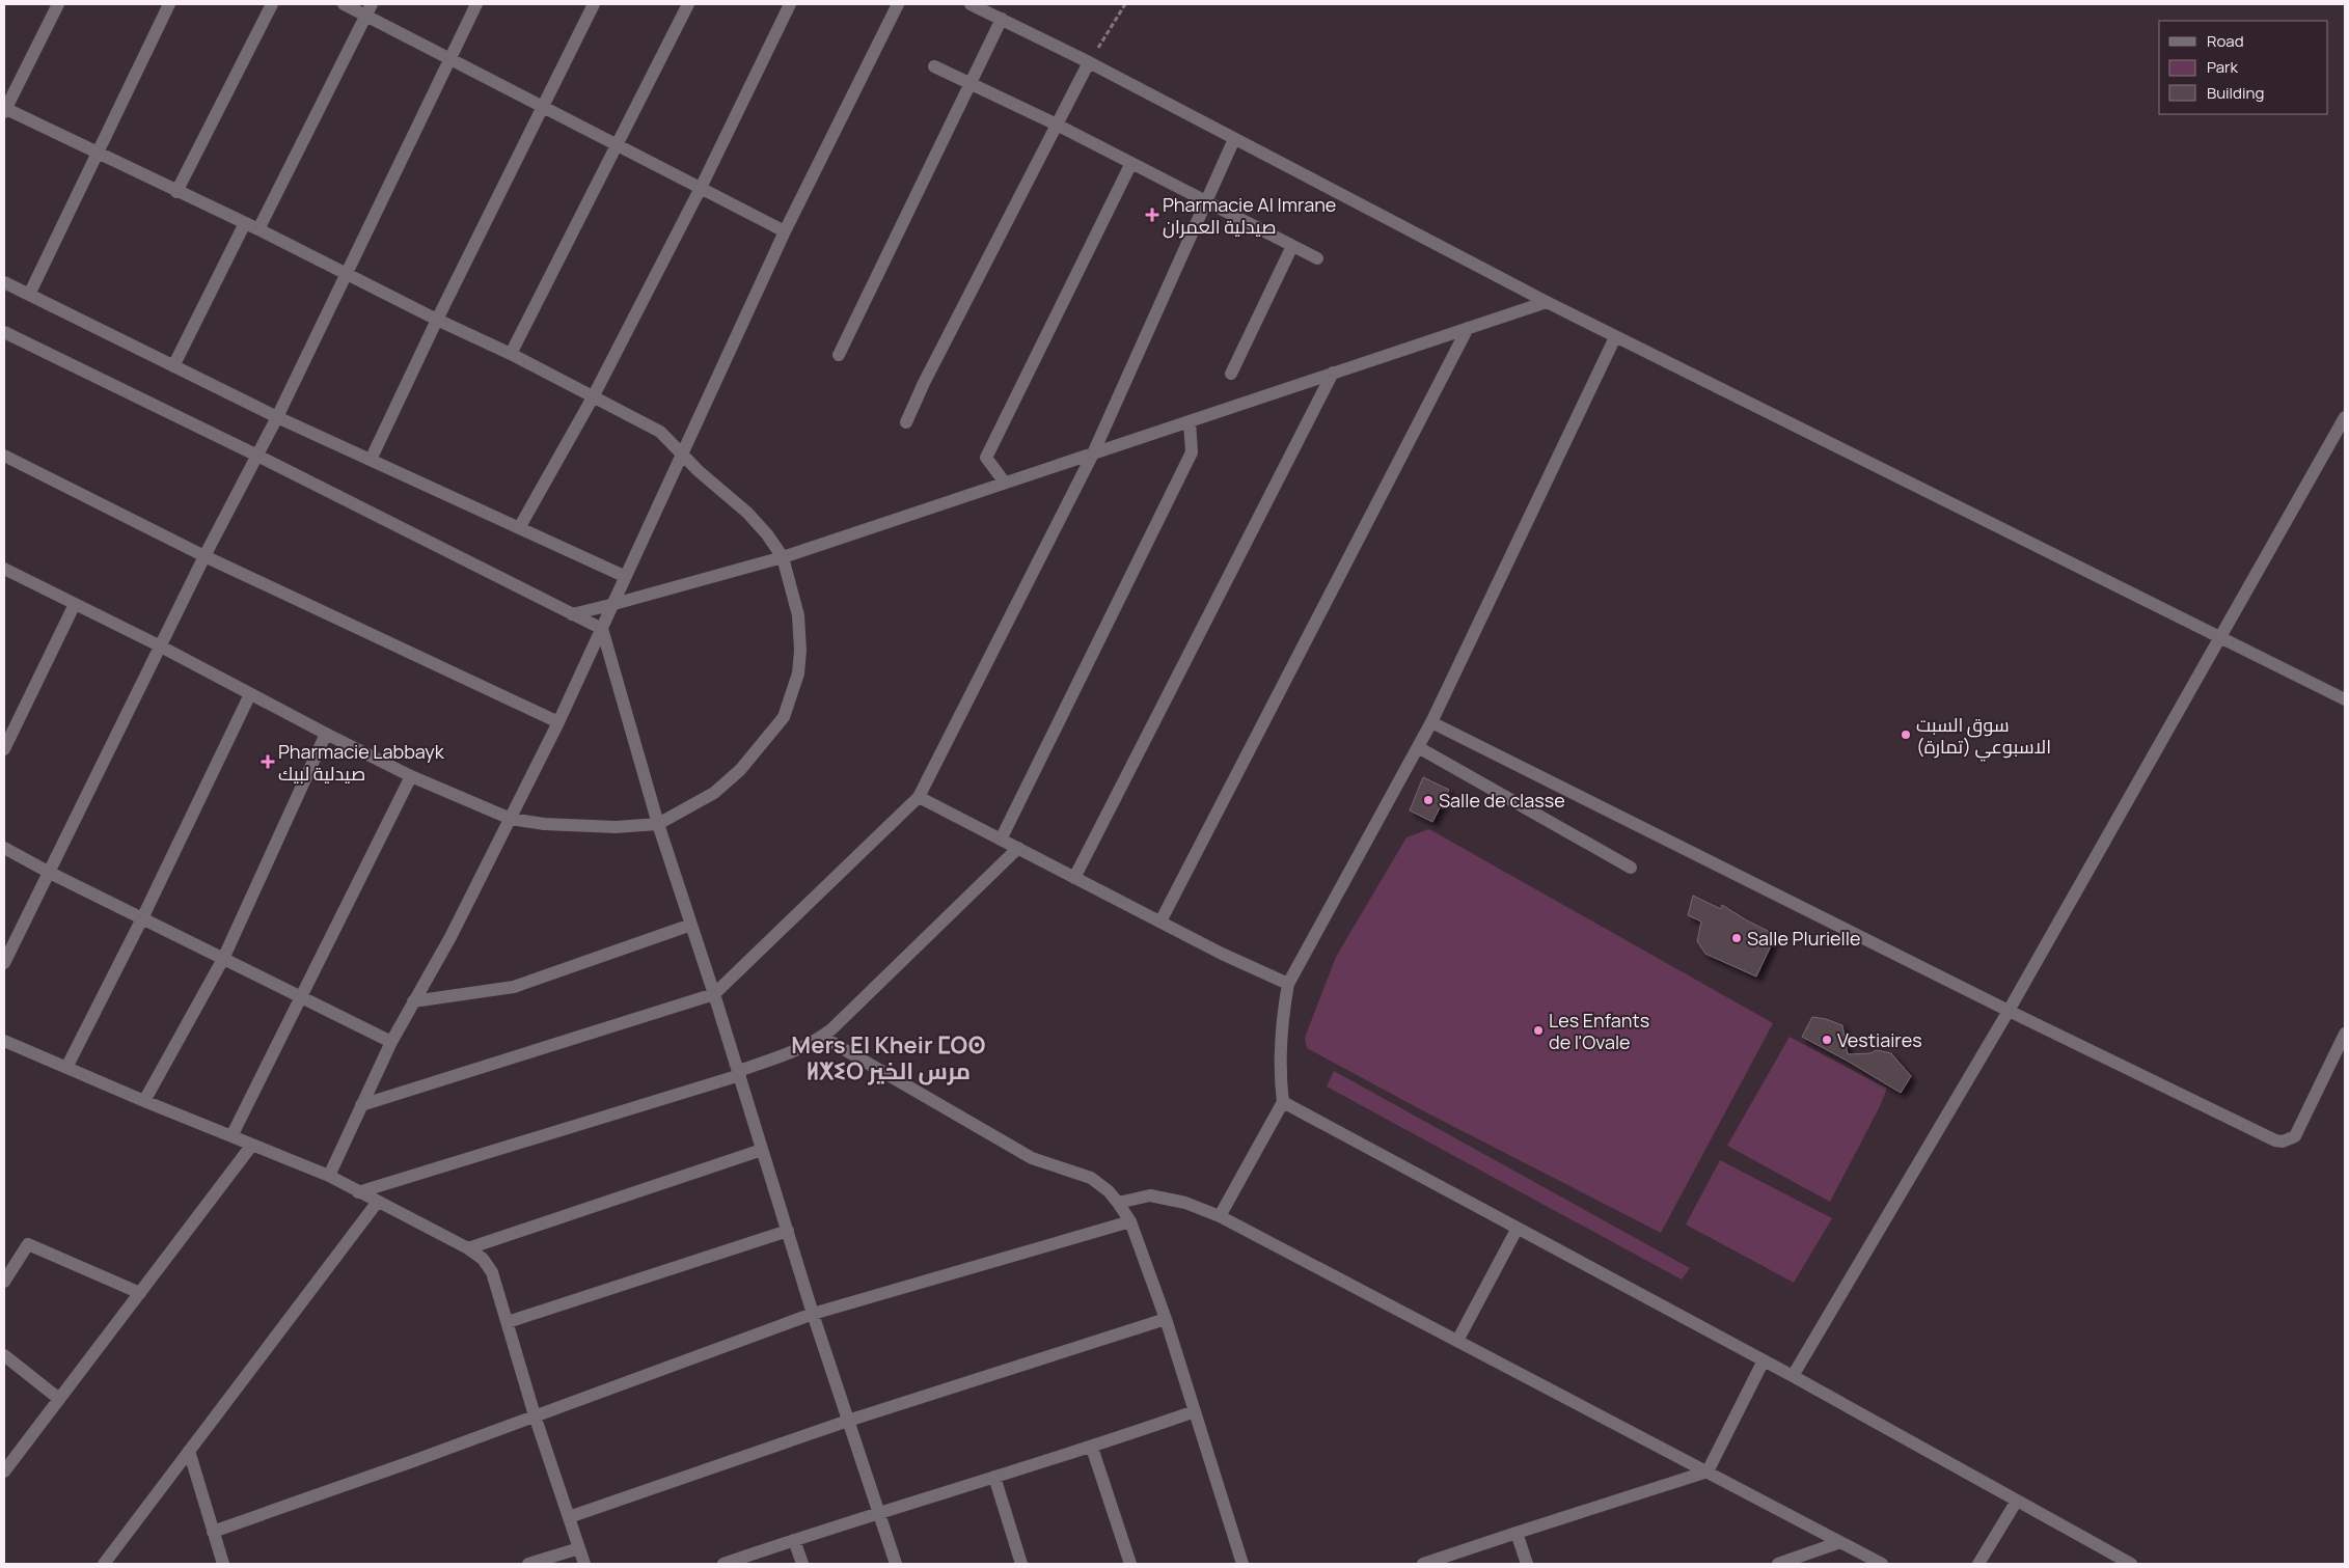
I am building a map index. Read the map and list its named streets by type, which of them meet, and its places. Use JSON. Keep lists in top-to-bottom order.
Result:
{
  "districts": ["Mers El Kheir ⵎⵔⵙ ⵍⵅⵉⵔ مرس الخير"],
  "places": {
    "health": ["Pharmacie Al Imrane صيدلية العمران", "Pharmacie Labbayk صيدلية لبيك"],
    "other": [
      "سوق السبت الاسبوعي (تمارة)",
      "Salle de classe",
      "Salle Plurielle",
      "Les Enfants de l'Ovale",
      "Vestiaires"
    ]
  },
  "legend": ["Road", "Park", "Building"]
}
